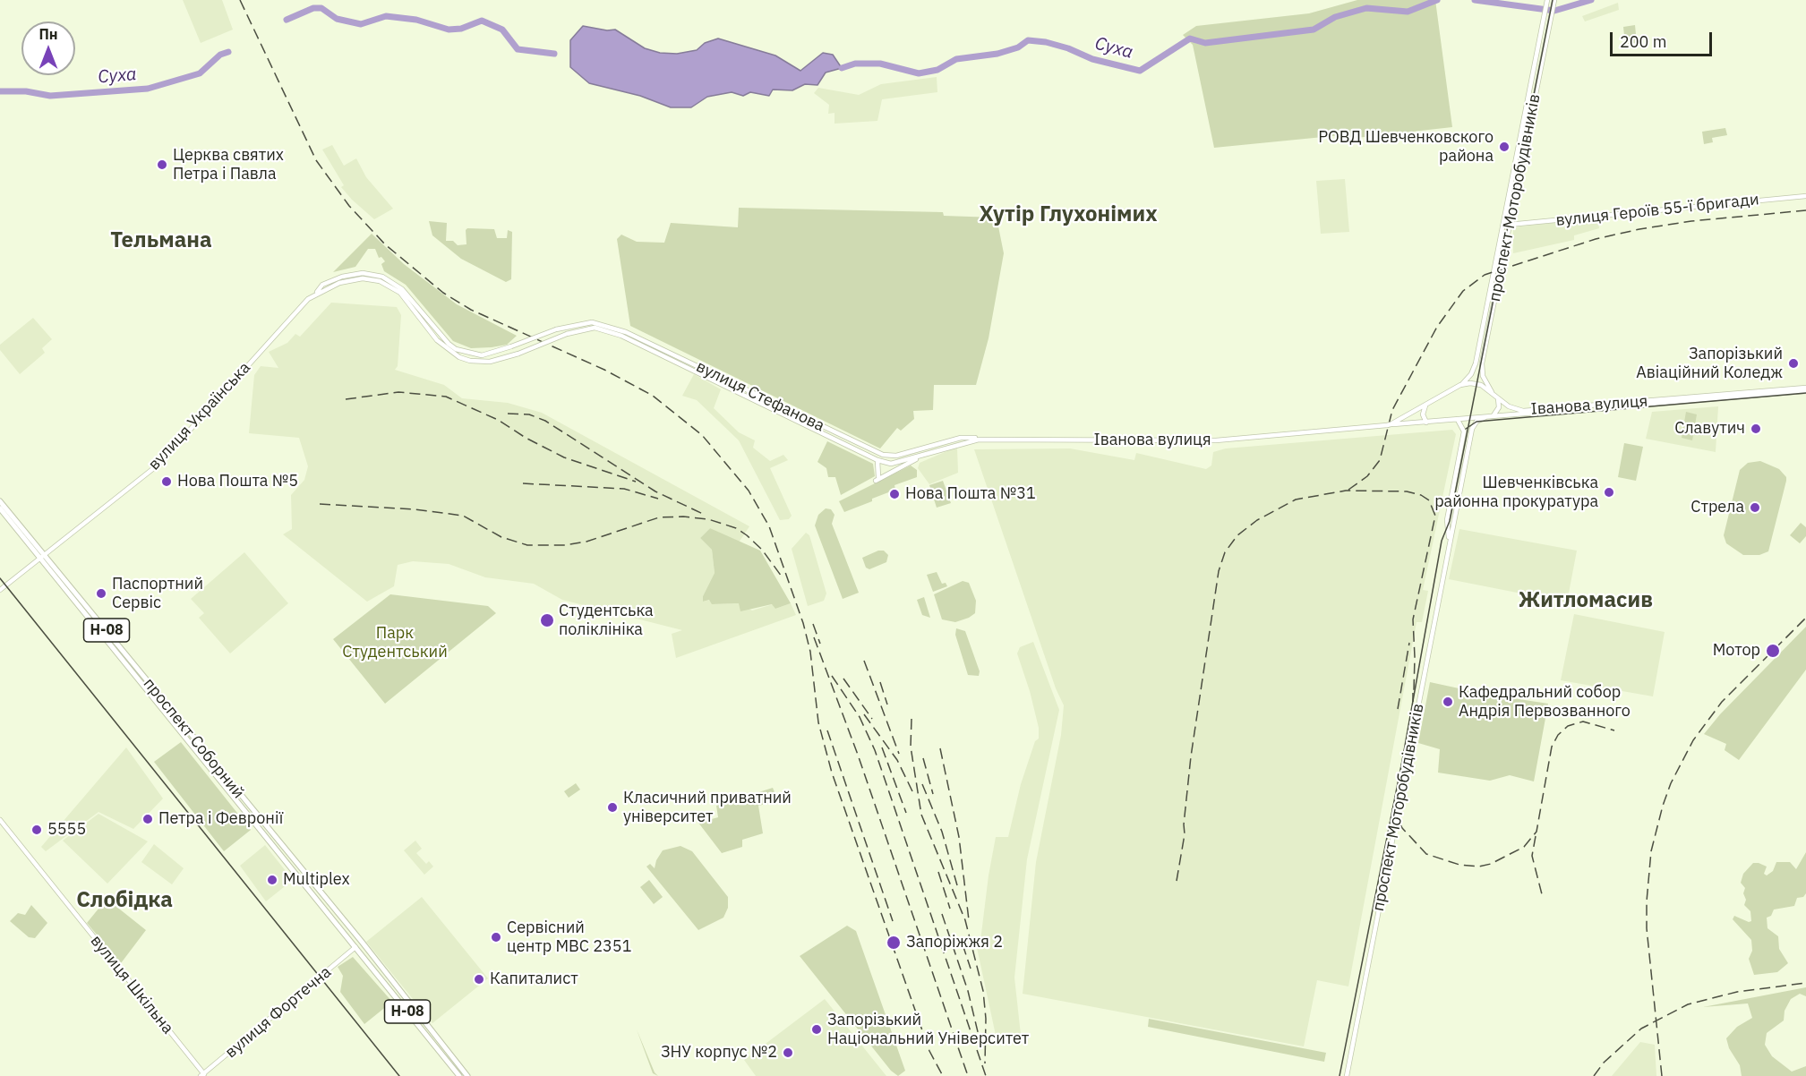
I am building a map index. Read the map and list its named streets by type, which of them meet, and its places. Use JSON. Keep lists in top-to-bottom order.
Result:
{
  "streets": {
    "main road": [
      "проспект Моторобудівників",
      "вулиця Героїв 55-ї бригади",
      "вулиця Стефанова",
      "Іванова вулиця",
      "вулиця Українська",
      "Н-08",
      "проспект Соборний",
      "вулиця Шкільна",
      "вулиця Фортечна"
    ]
  },
  "crossings": [
    ["проспект Моторобудівників", "вулиця Героїв 55-ї бригади"],
    ["проспект Моторобудівників", "Іванова вулиця"],
    ["вулиця Стефанова", "вулиця Українська"],
    ["вулиця Українська", "проспект Соборний"],
    ["проспект Соборний", "вулиця Фортечна"],
    ["вулиця Шкільна", "вулиця Фортечна"]
  ],
  "districts": [
    "Хутір Глухонімих",
    "Тельмана",
    "Житломасив",
    "Слобідка"
  ],
  "water": ["Суха"],
  "parks": ["Парк Студентський"],
  "places": [
    "РОВД Шевченковского района",
    "Церква святих Петра і Павла",
    "Запорізький Авіаційний Коледж",
    "Славутич",
    "Нова Пошта №5",
    "Шевченківська районна прокуратура",
    "Нова Пошта №31",
    "Стрела",
    "Паспортний Сервіс",
    "Студентська поліклініка",
    "Мотор",
    "Кафедральний собор Андрія Первозванного",
    "Класичний приватний університет",
    "Петра і Февронії",
    "5555",
    "Multiplex",
    "Сервісний центр МВС 2351",
    "Запоріжжя 2",
    "Капиталист",
    "Запорізький Національний Університет",
    "ЗНУ корпус №2"
  ],
  "scale_bar": "200 m",
  "north": "top"
}
